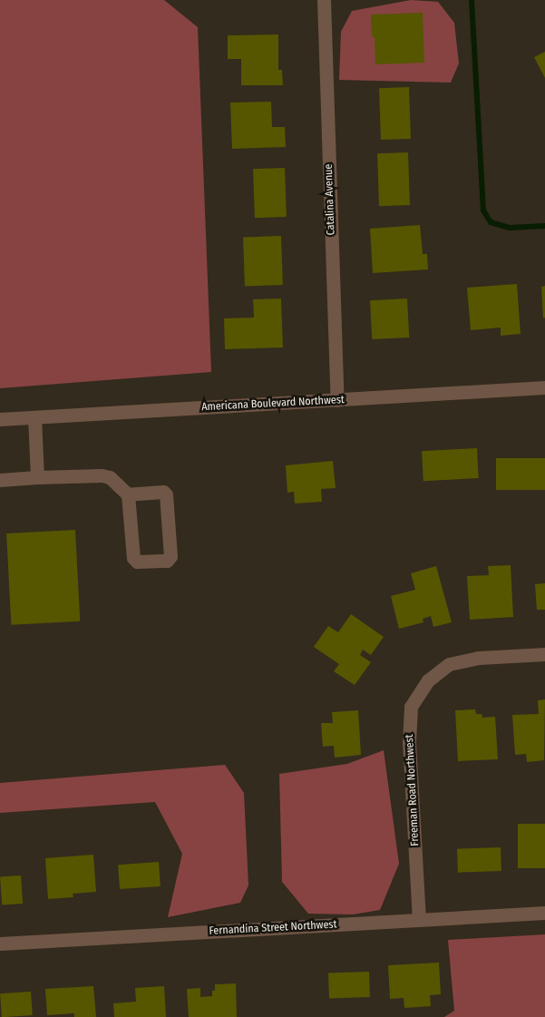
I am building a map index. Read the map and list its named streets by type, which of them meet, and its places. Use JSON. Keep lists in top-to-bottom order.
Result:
{
  "streets": {
    "street": [
      "Catalina Avenue",
      "Americana Boulevard Northwest",
      "Freeman Road Northwest",
      "Fernandina Street Northwest"
    ]
  },
  "crossings": [
    ["Catalina Avenue", "Americana Boulevard Northwest"],
    ["Freeman Road Northwest", "Fernandina Street Northwest"]
  ]
}
